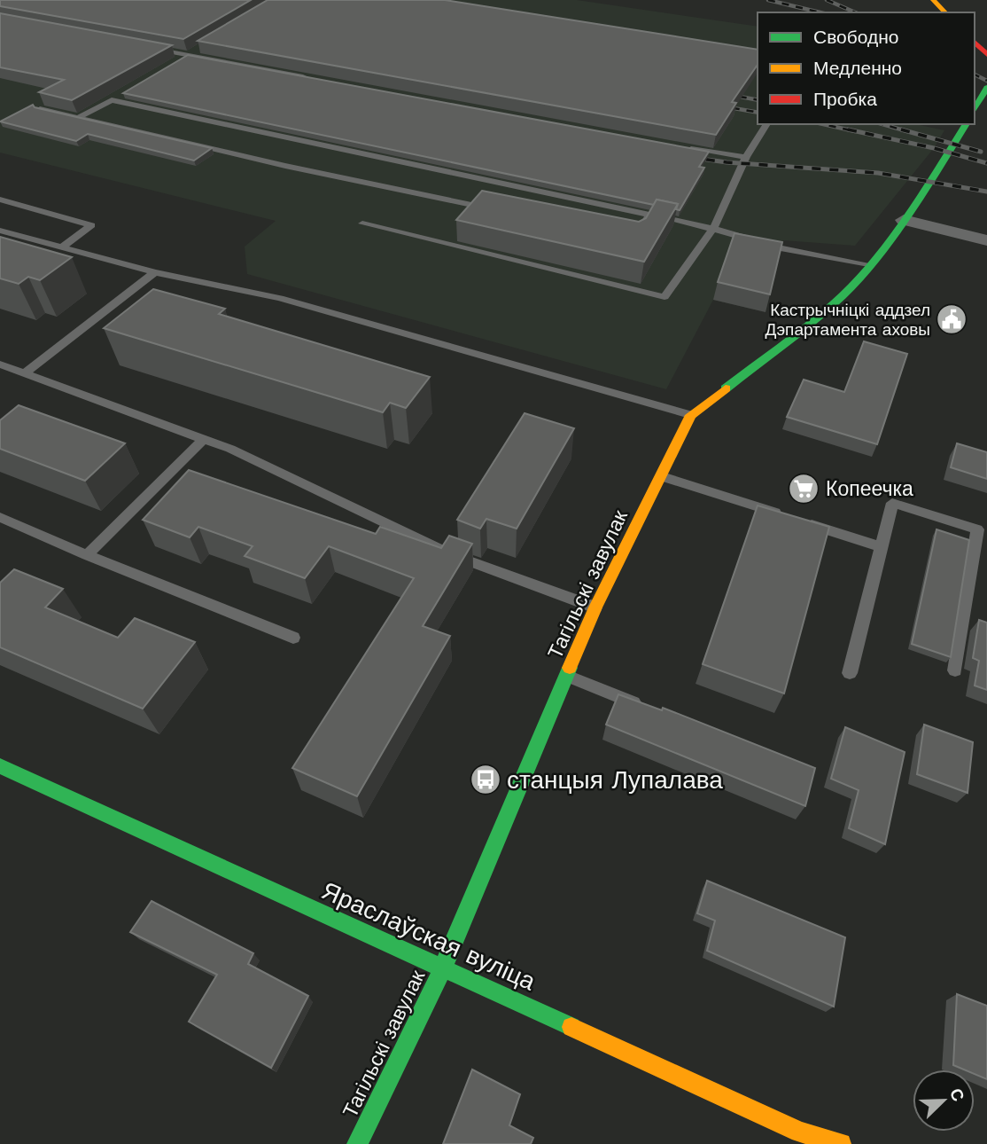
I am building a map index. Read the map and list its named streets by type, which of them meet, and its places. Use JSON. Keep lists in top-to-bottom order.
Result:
{
  "streets": {
    "main road": ["Тагільскі завулак", "Яраслаўская вуліца"]
  },
  "crossings": [
    ["Тагільскі завулак", "Яраслаўская вуліца"]
  ],
  "places": {
    "public building": ["Кастрычніцкі аддзел Дэпартамента аховы"],
    "supermarket": ["Копеечка"],
    "bus stop": ["станцыя Лупалава"]
  },
  "legend": ["Свободно", "Медленно", "Пробка"],
  "north": "top right"
}
